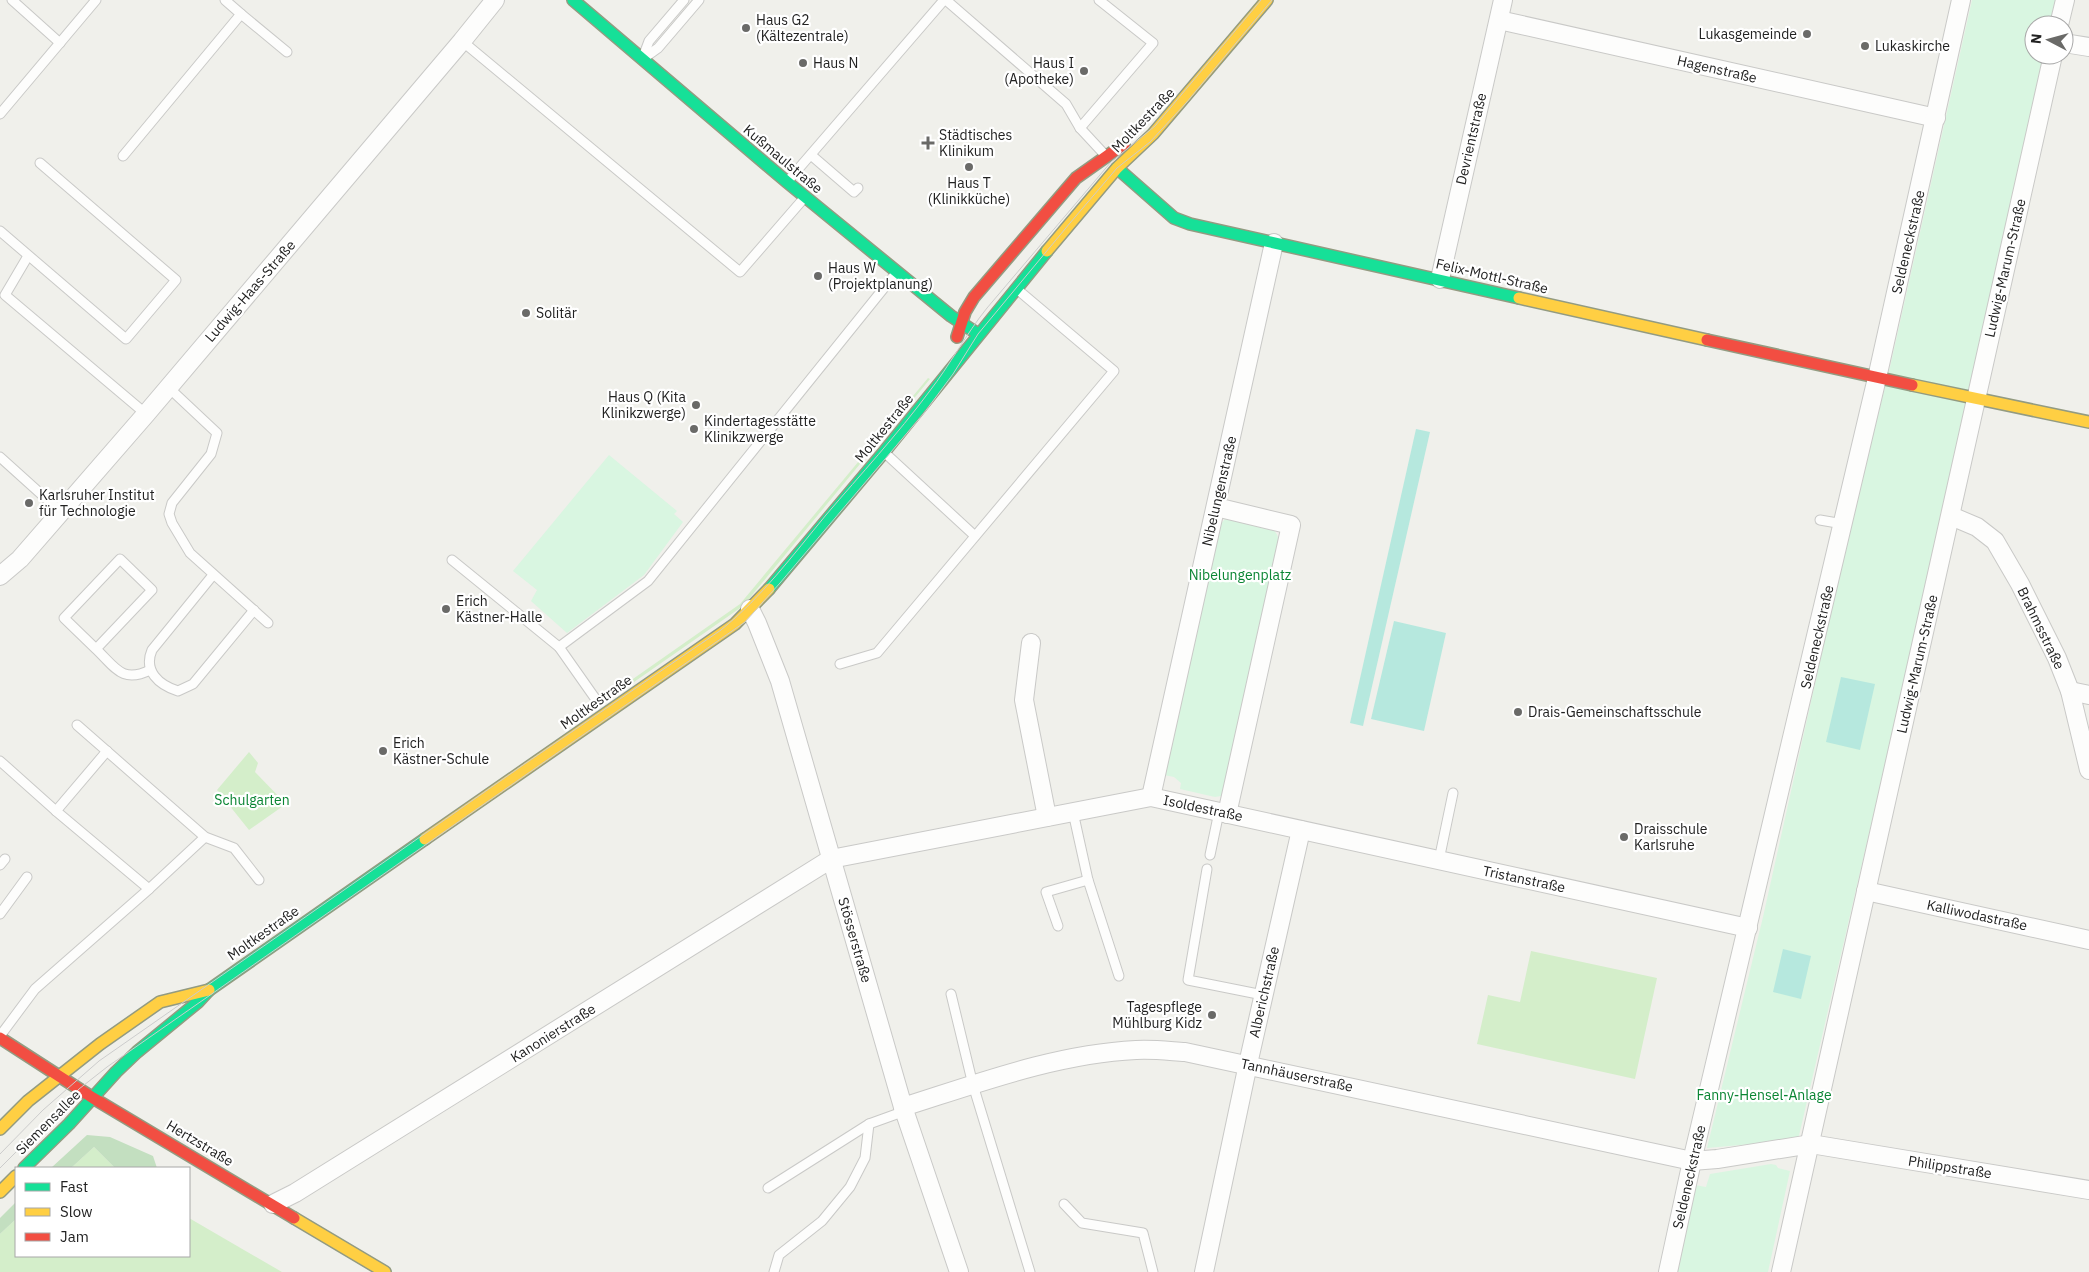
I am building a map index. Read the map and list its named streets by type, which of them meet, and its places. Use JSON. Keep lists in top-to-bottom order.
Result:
{
  "streets": {
    "main road": [
      "Moltkestraße",
      "Kußmaulstraße",
      "Felix-Mottl-Straße",
      "Siemensallee",
      "Hertzstraße"
    ],
    "street": [
      "Hagenstraße",
      "Devrientstraße",
      "Seldeneckstraße",
      "Ludwig-Marum-Straße",
      "Ludwig-Haas-Straße",
      "Nibelungenstraße",
      "Brahmsstraße",
      "Isoldestraße",
      "Tristanstraße",
      "Kalliwodastraße",
      "Stösserstraße",
      "Alberichstraße",
      "Kanonierstraße",
      "Tannhäuserstraße",
      "Philippstraße"
    ]
  },
  "crossings": [
    ["Hagenstraße", "Devrientstraße"],
    ["Hagenstraße", "Seldeneckstraße"],
    ["Moltkestraße", "Kußmaulstraße"],
    ["Moltkestraße", "Felix-Mottl-Straße"],
    ["Moltkestraße", "Stösserstraße"],
    ["Moltkestraße", "Siemensallee"],
    ["Moltkestraße", "Hertzstraße"],
    ["Devrientstraße", "Felix-Mottl-Straße"],
    ["Seldeneckstraße", "Felix-Mottl-Straße"],
    ["Seldeneckstraße", "Tristanstraße"],
    ["Seldeneckstraße", "Tannhäuserstraße"],
    ["Ludwig-Marum-Straße", "Brahmsstraße"],
    ["Ludwig-Marum-Straße", "Kalliwodastraße"],
    ["Ludwig-Marum-Straße", "Tannhäuserstraße"],
    ["Ludwig-Marum-Straße", "Philippstraße"],
    ["Felix-Mottl-Straße", "Nibelungenstraße"],
    ["Nibelungenstraße", "Isoldestraße"],
    ["Isoldestraße", "Tristanstraße"],
    ["Isoldestraße", "Stösserstraße"],
    ["Isoldestraße", "Alberichstraße"],
    ["Isoldestraße", "Kanonierstraße"],
    ["Tristanstraße", "Alberichstraße"],
    ["Stösserstraße", "Kanonierstraße"],
    ["Stösserstraße", "Tannhäuserstraße"],
    ["Alberichstraße", "Tannhäuserstraße"],
    ["Kanonierstraße", "Hertzstraße"],
    ["Tannhäuserstraße", "Philippstraße"],
    ["Siemensallee", "Hertzstraße"]
  ],
  "parks": ["Nibelungenplatz", "Schulgarten", "Fanny-Hensel-Anlage"],
  "places": {
    "other": [
      "Haus G2 (Kältezentrale)",
      "Lukasgemeinde",
      "Lukaskirche",
      "Haus N",
      "Haus I (Apotheke)",
      "Haus T (Klinikküche)",
      "Haus W (Projektplanung)",
      "Solitär",
      "Haus Q (Kita Klinikzwerge)",
      "Kindertagesstätte Klinikzwerge",
      "Karlsruher Institut für Technologie",
      "Erich Kästner-Halle",
      "Drais-Gemeinschaftsschule",
      "Erich Kästner-Schule",
      "Draisschule Karlsruhe",
      "Tagespflege Mühlburg Kidz"
    ],
    "health": ["Städtisches Klinikum"]
  },
  "legend": ["Fast", "Slow", "Jam"],
  "north": "left"
}
